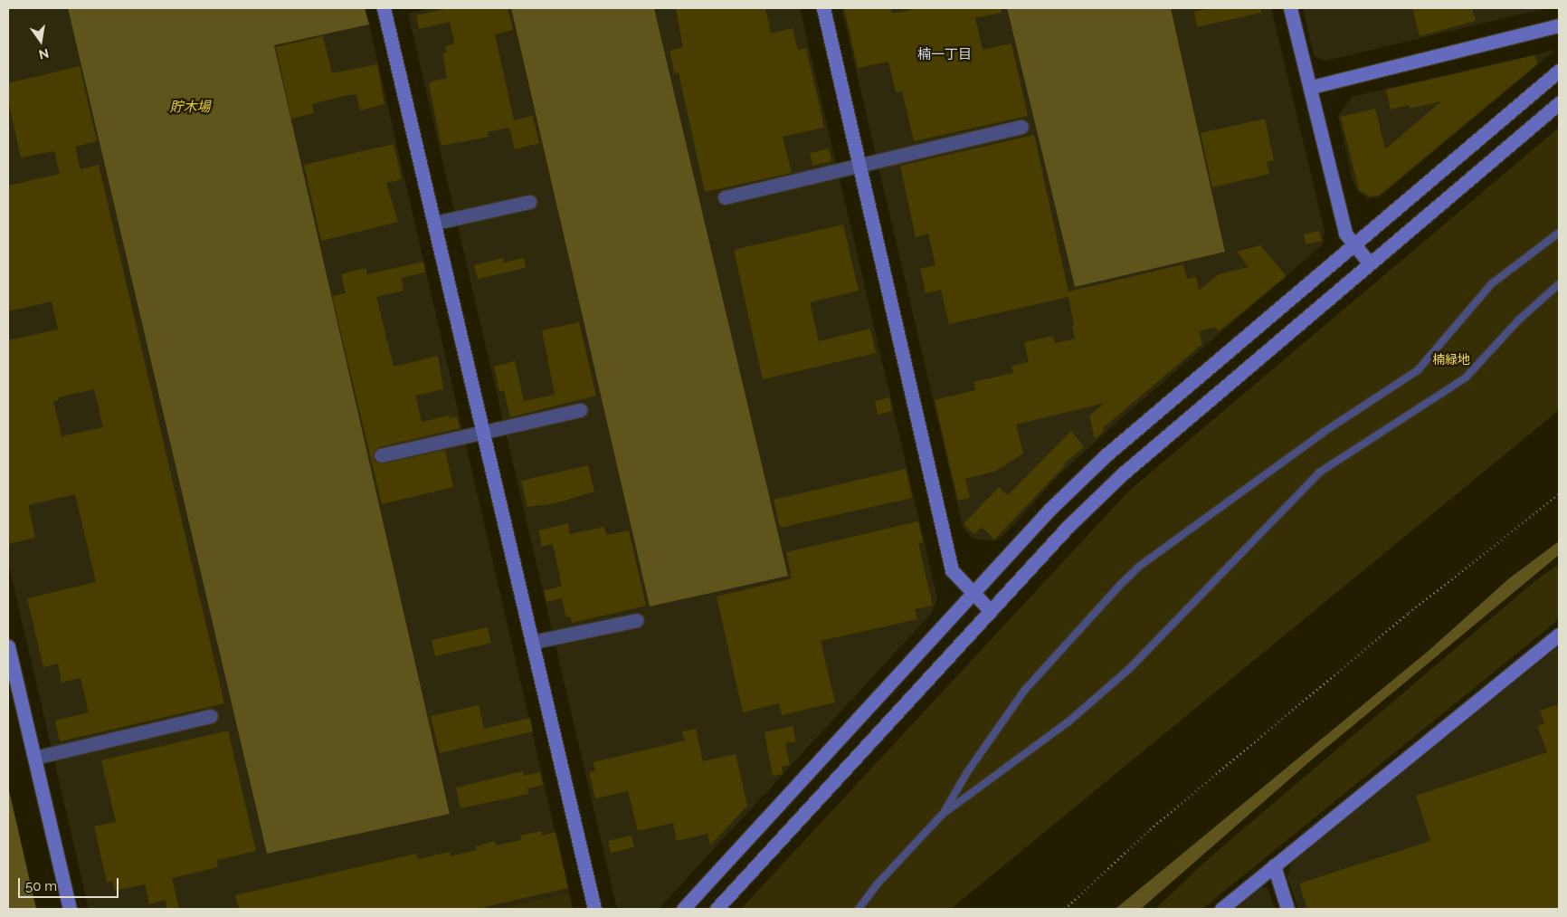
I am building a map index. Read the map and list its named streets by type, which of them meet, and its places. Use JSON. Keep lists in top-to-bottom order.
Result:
{
  "districts": ["楠一丁目"],
  "water": ["貯木場"],
  "parks": ["楠緑地"],
  "scale_bar": "50 m",
  "north": "bottom"
}
